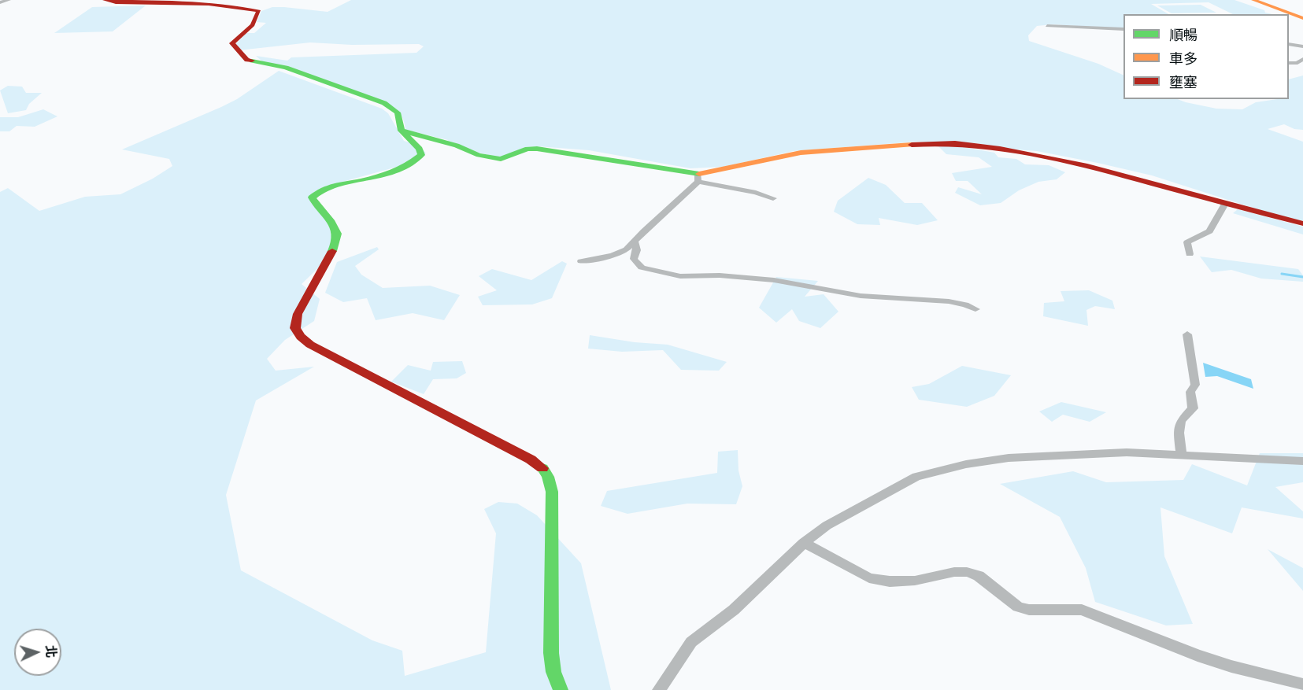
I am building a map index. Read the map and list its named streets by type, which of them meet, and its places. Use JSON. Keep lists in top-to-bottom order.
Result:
{
  "legend": ["順暢", "車多", "壅塞"],
  "north": "right"
}
